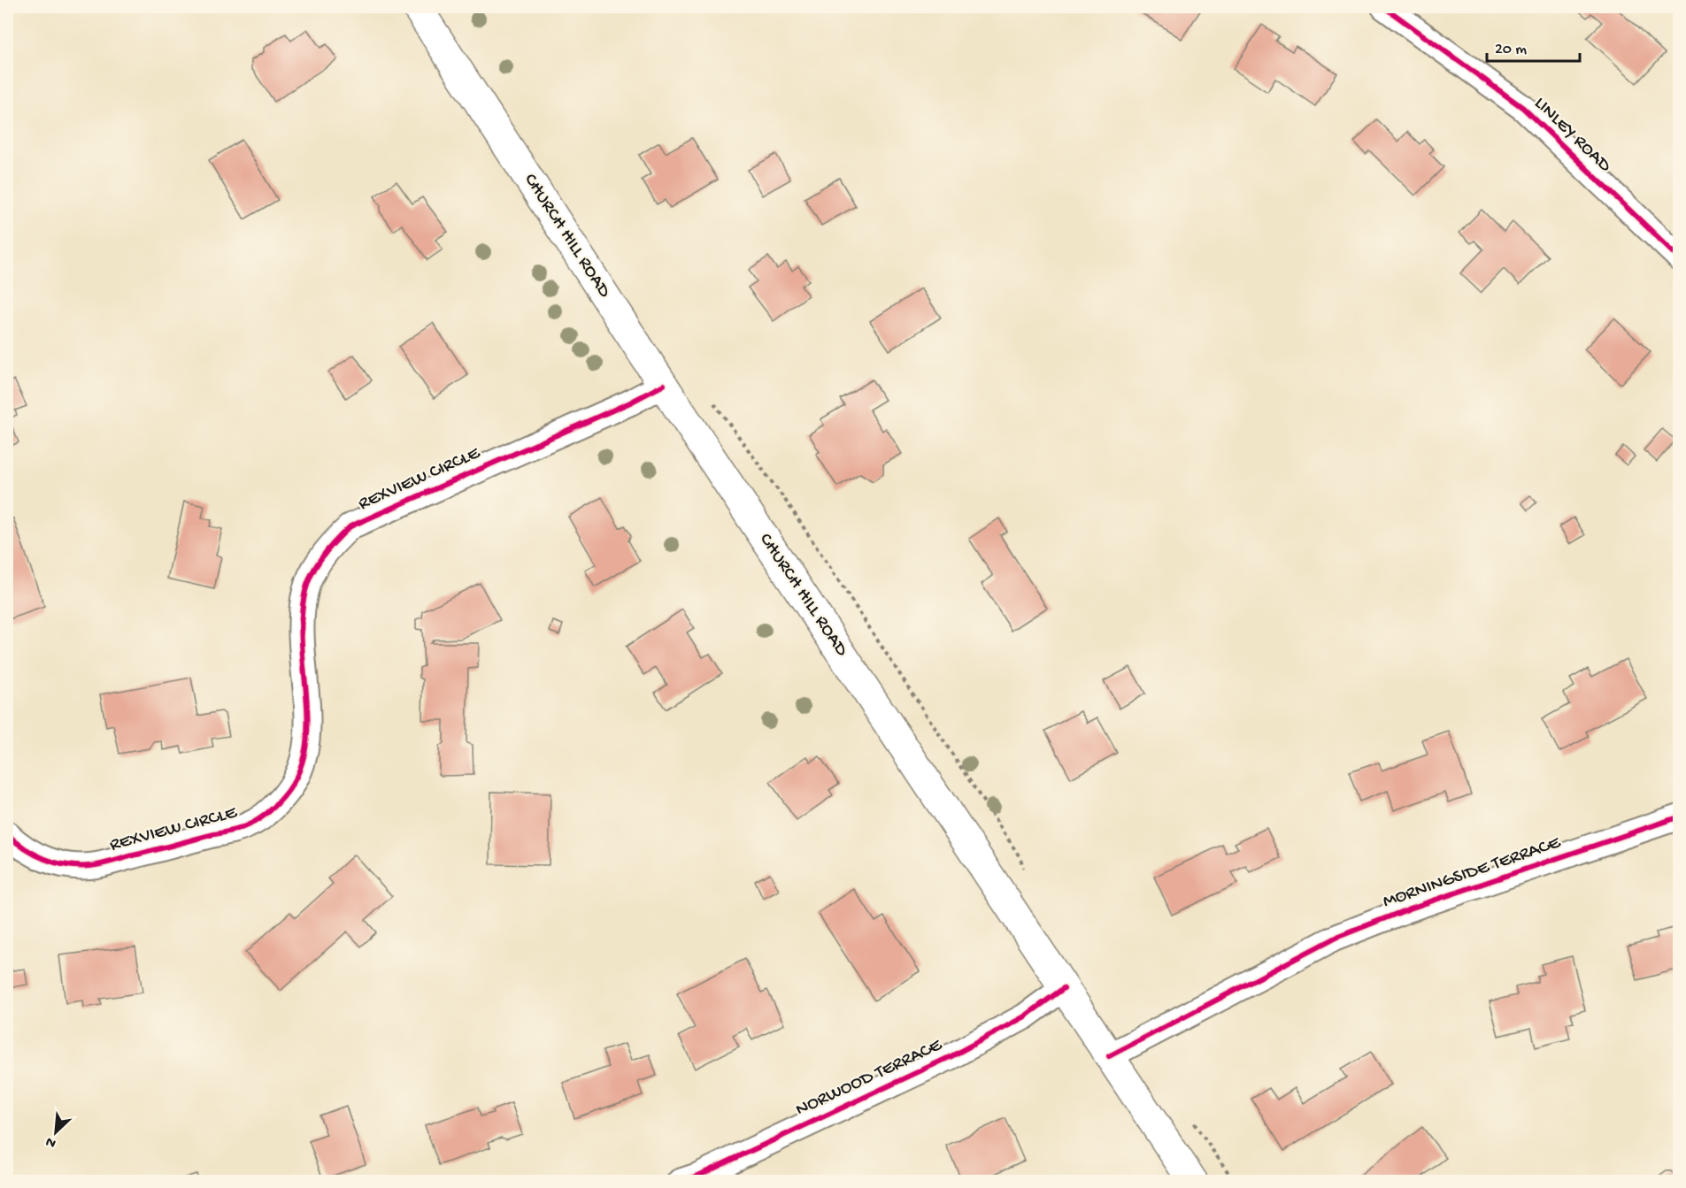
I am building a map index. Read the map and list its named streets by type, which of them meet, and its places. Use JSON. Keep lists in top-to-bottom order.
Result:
{
  "streets": {
    "main road": ["CHURCH HILL ROAD"],
    "street": [
      "LINLEY ROAD",
      "REXVIEW CIRCLE",
      "MORNINGSIDE TERRACE",
      "NORWOOD TERRACE"
    ]
  },
  "crossings": [
    ["CHURCH HILL ROAD", "REXVIEW CIRCLE"],
    ["CHURCH HILL ROAD", "MORNINGSIDE TERRACE"],
    ["CHURCH HILL ROAD", "NORWOOD TERRACE"]
  ],
  "scale_bar": "20 m",
  "north": "bottom left"
}
